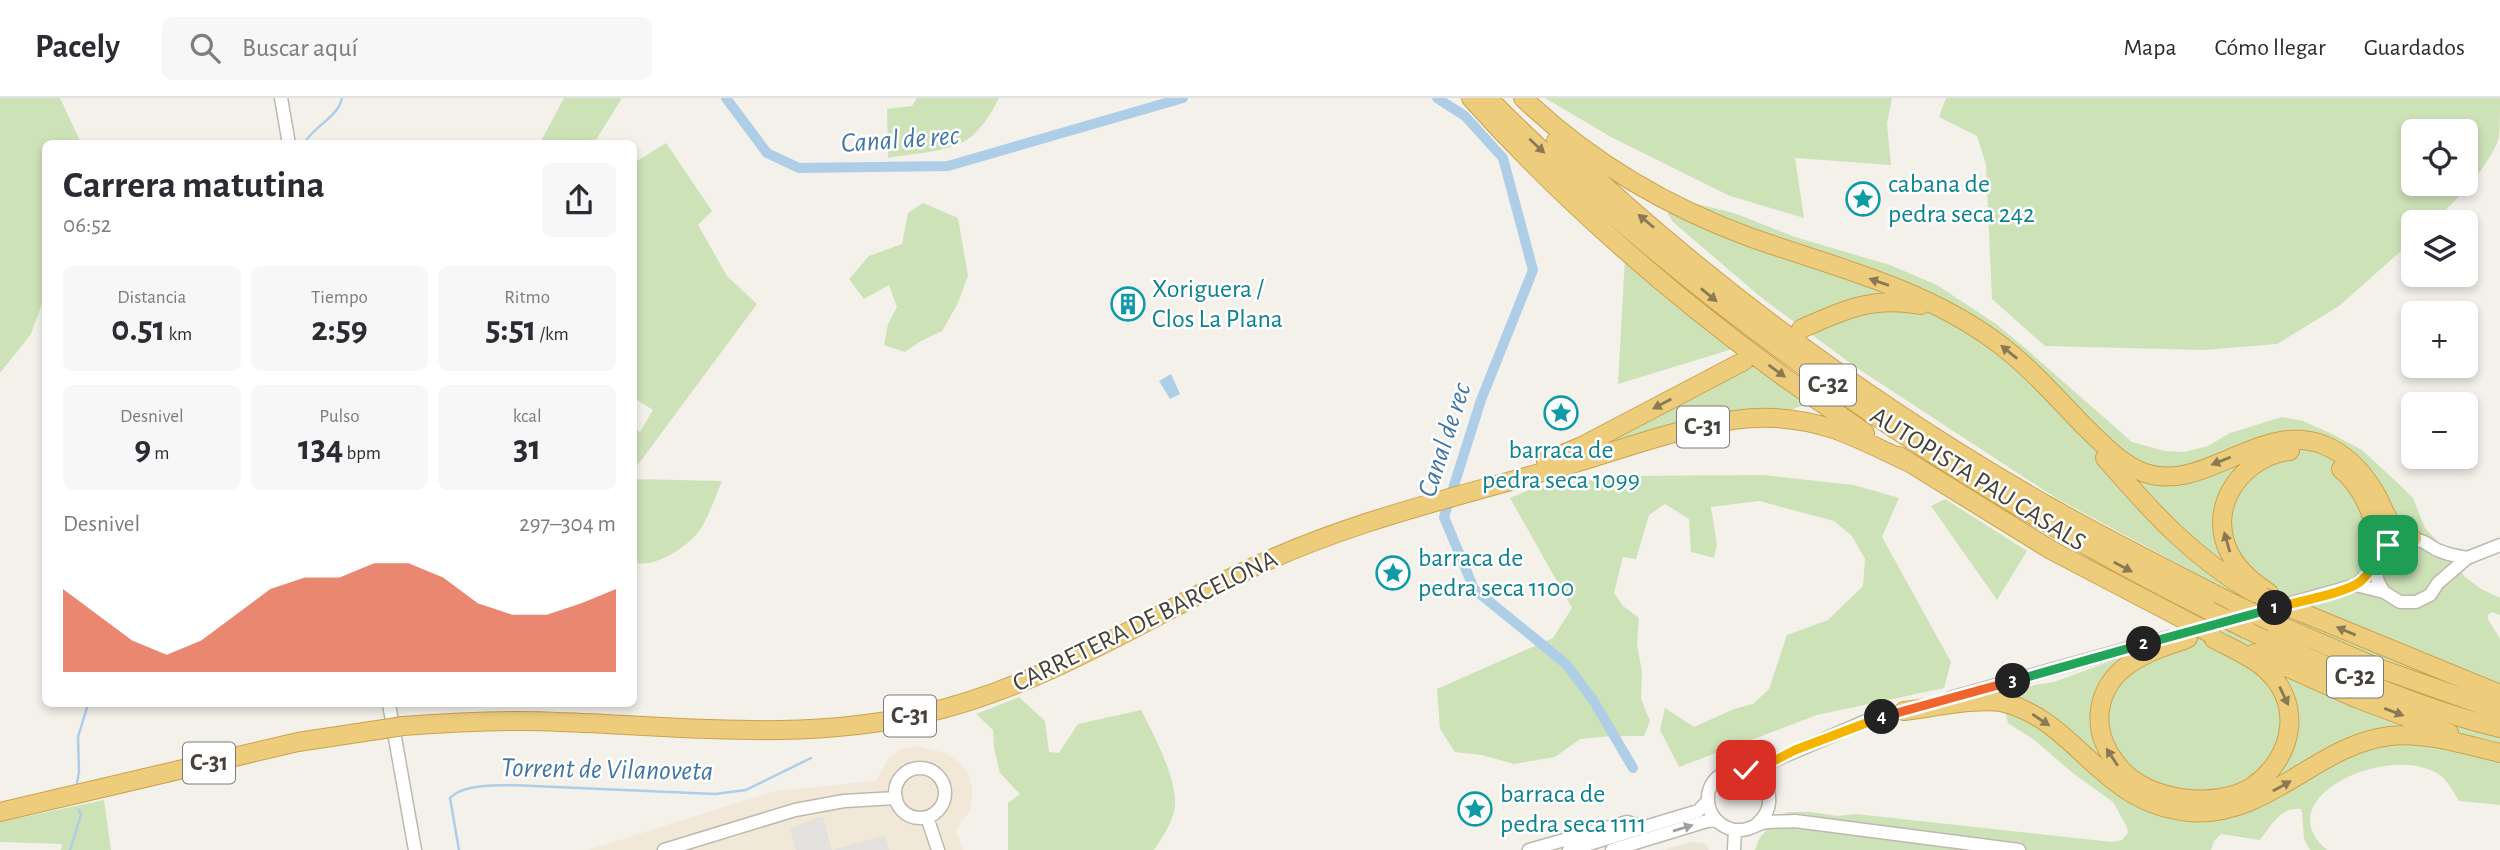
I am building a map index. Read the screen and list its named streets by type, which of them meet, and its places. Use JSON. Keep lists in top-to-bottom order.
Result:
{
  "streets": {
    "highway": [
      "C-32",
      "C-31",
      "AUTOPISTA PAU CASALS",
      "CARRETERA DE BARCELONA"
    ]
  },
  "crossings": [
    ["C-31", "CARRETERA DE BARCELONA"]
  ],
  "water": ["Canal de rec", "Torrent de Vilanoveta"],
  "places": {
    "place": [
      "cabana de pedra seca 242",
      "barraca de pedra seca 1099",
      "barraca de pedra seca 1100",
      "barraca de pedra seca 1111"
    ],
    "building": ["Xoriguera / Clos La Plana"]
  },
  "page": {
    "header": "Pacely",
    "search": "Buscar aquí",
    "nav": ["Mapa", "Cómo llegar", "Guardados"],
    "map_buttons": ["+", "−"],
    "heading": ["Carrera matutina", "06:52"],
    "stats": [
      ["Distancia", "0.51 km"],
      ["Tiempo", "2:59"],
      ["Ritmo", "5:51 /km"],
      ["Desnivel", "9 m"],
      ["Pulso", "134 bpm"],
      ["kcal", "31"]
    ],
    "chart": ["Desnivel", "297–304 m"],
    "pins": [
      "1",
      "2",
      "3",
      "4"
    ]
  }
}
